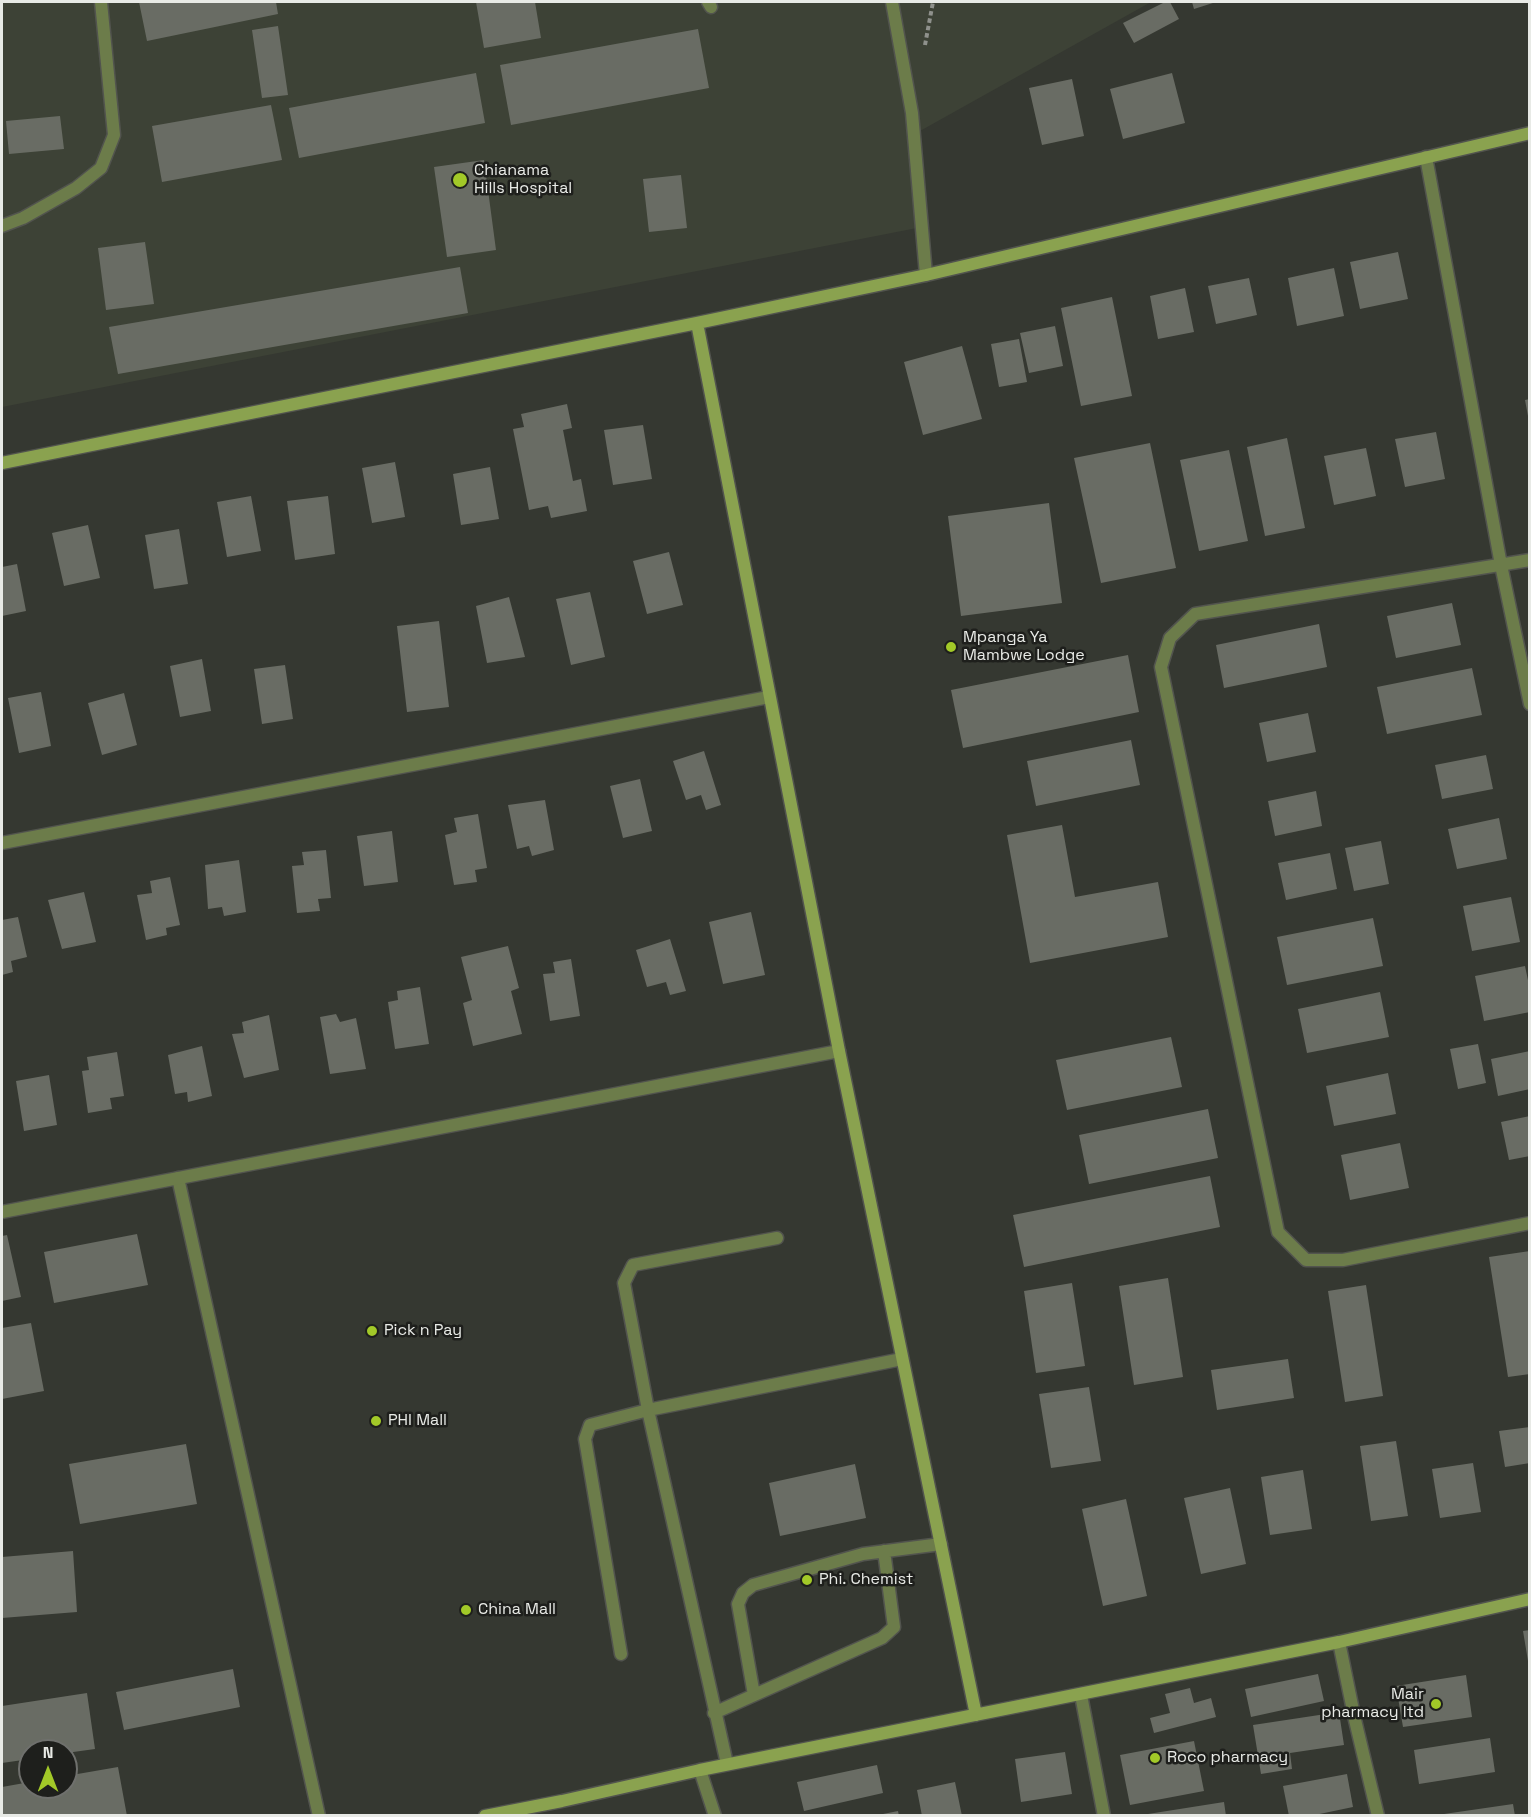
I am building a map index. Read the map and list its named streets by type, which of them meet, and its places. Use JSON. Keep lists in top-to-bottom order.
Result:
{
  "places": [
    "Chianama Hills Hospital",
    "Mpanga Ya Mambwe Lodge",
    "Pick n Pay",
    "PHI Mall",
    "Phi. Chemist",
    "China Mall",
    "Mair pharmacy ltd",
    "Roco pharmacy"
  ],
  "north": "top"
}
